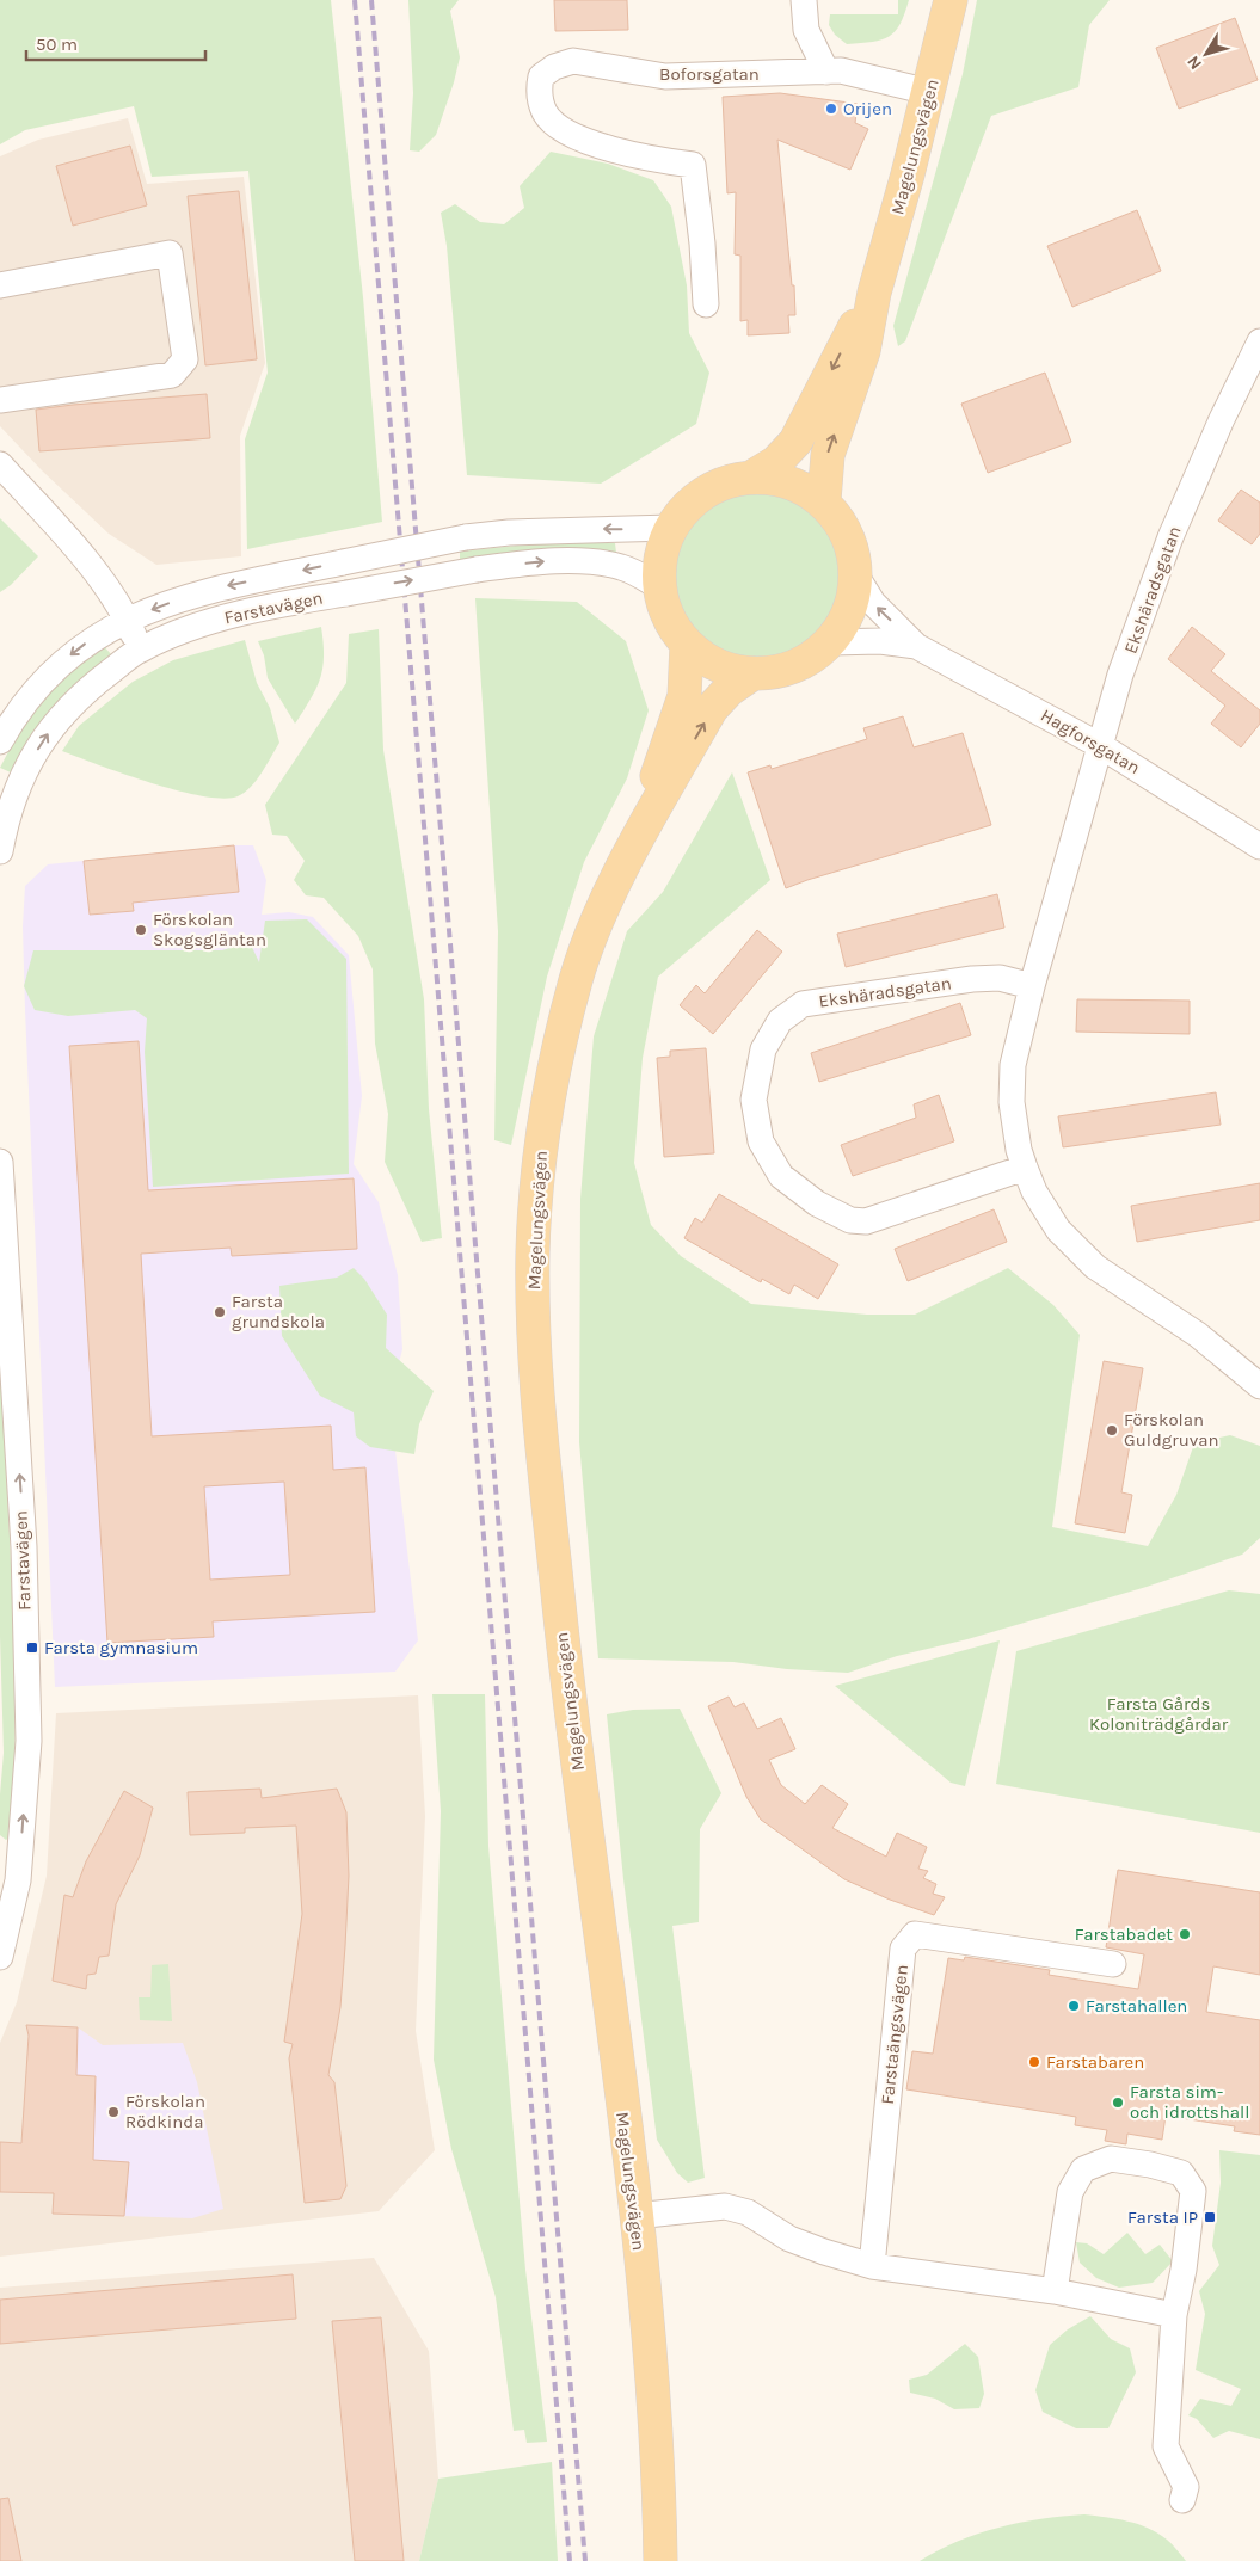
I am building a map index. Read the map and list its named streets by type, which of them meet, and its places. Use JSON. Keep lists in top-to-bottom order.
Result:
{
  "streets": {
    "main road": ["Magelungsvägen"],
    "street": [
      "Boforsgatan",
      "Ekshäradsgatan",
      "Farstavägen",
      "Hagforsgatan",
      "Farstaängsvägen"
    ]
  },
  "crossings": [
    ["Boforsgatan", "Magelungsvägen"],
    ["Magelungsvägen", "Farstavägen"],
    ["Magelungsvägen", "Hagforsgatan"],
    ["Ekshäradsgatan", "Hagforsgatan"],
    ["Farstavägen", "Hagforsgatan"]
  ],
  "parks": ["Farsta Gårds Koloniträdgårdar"],
  "places": {
    "other": [
      "Orijen",
      "Förskolan Skogsgläntan",
      "Farsta grundskola",
      "Förskolan Guldgruvan",
      "Farstabadet",
      "Farstahallen",
      "Farstabaren",
      "Farsta sim- och idrottshall",
      "Förskolan Rödkinda"
    ],
    "transit": ["Farsta gymnasium", "Farsta IP"]
  },
  "scale_bar": "50 m",
  "north": "bottom left"
}
